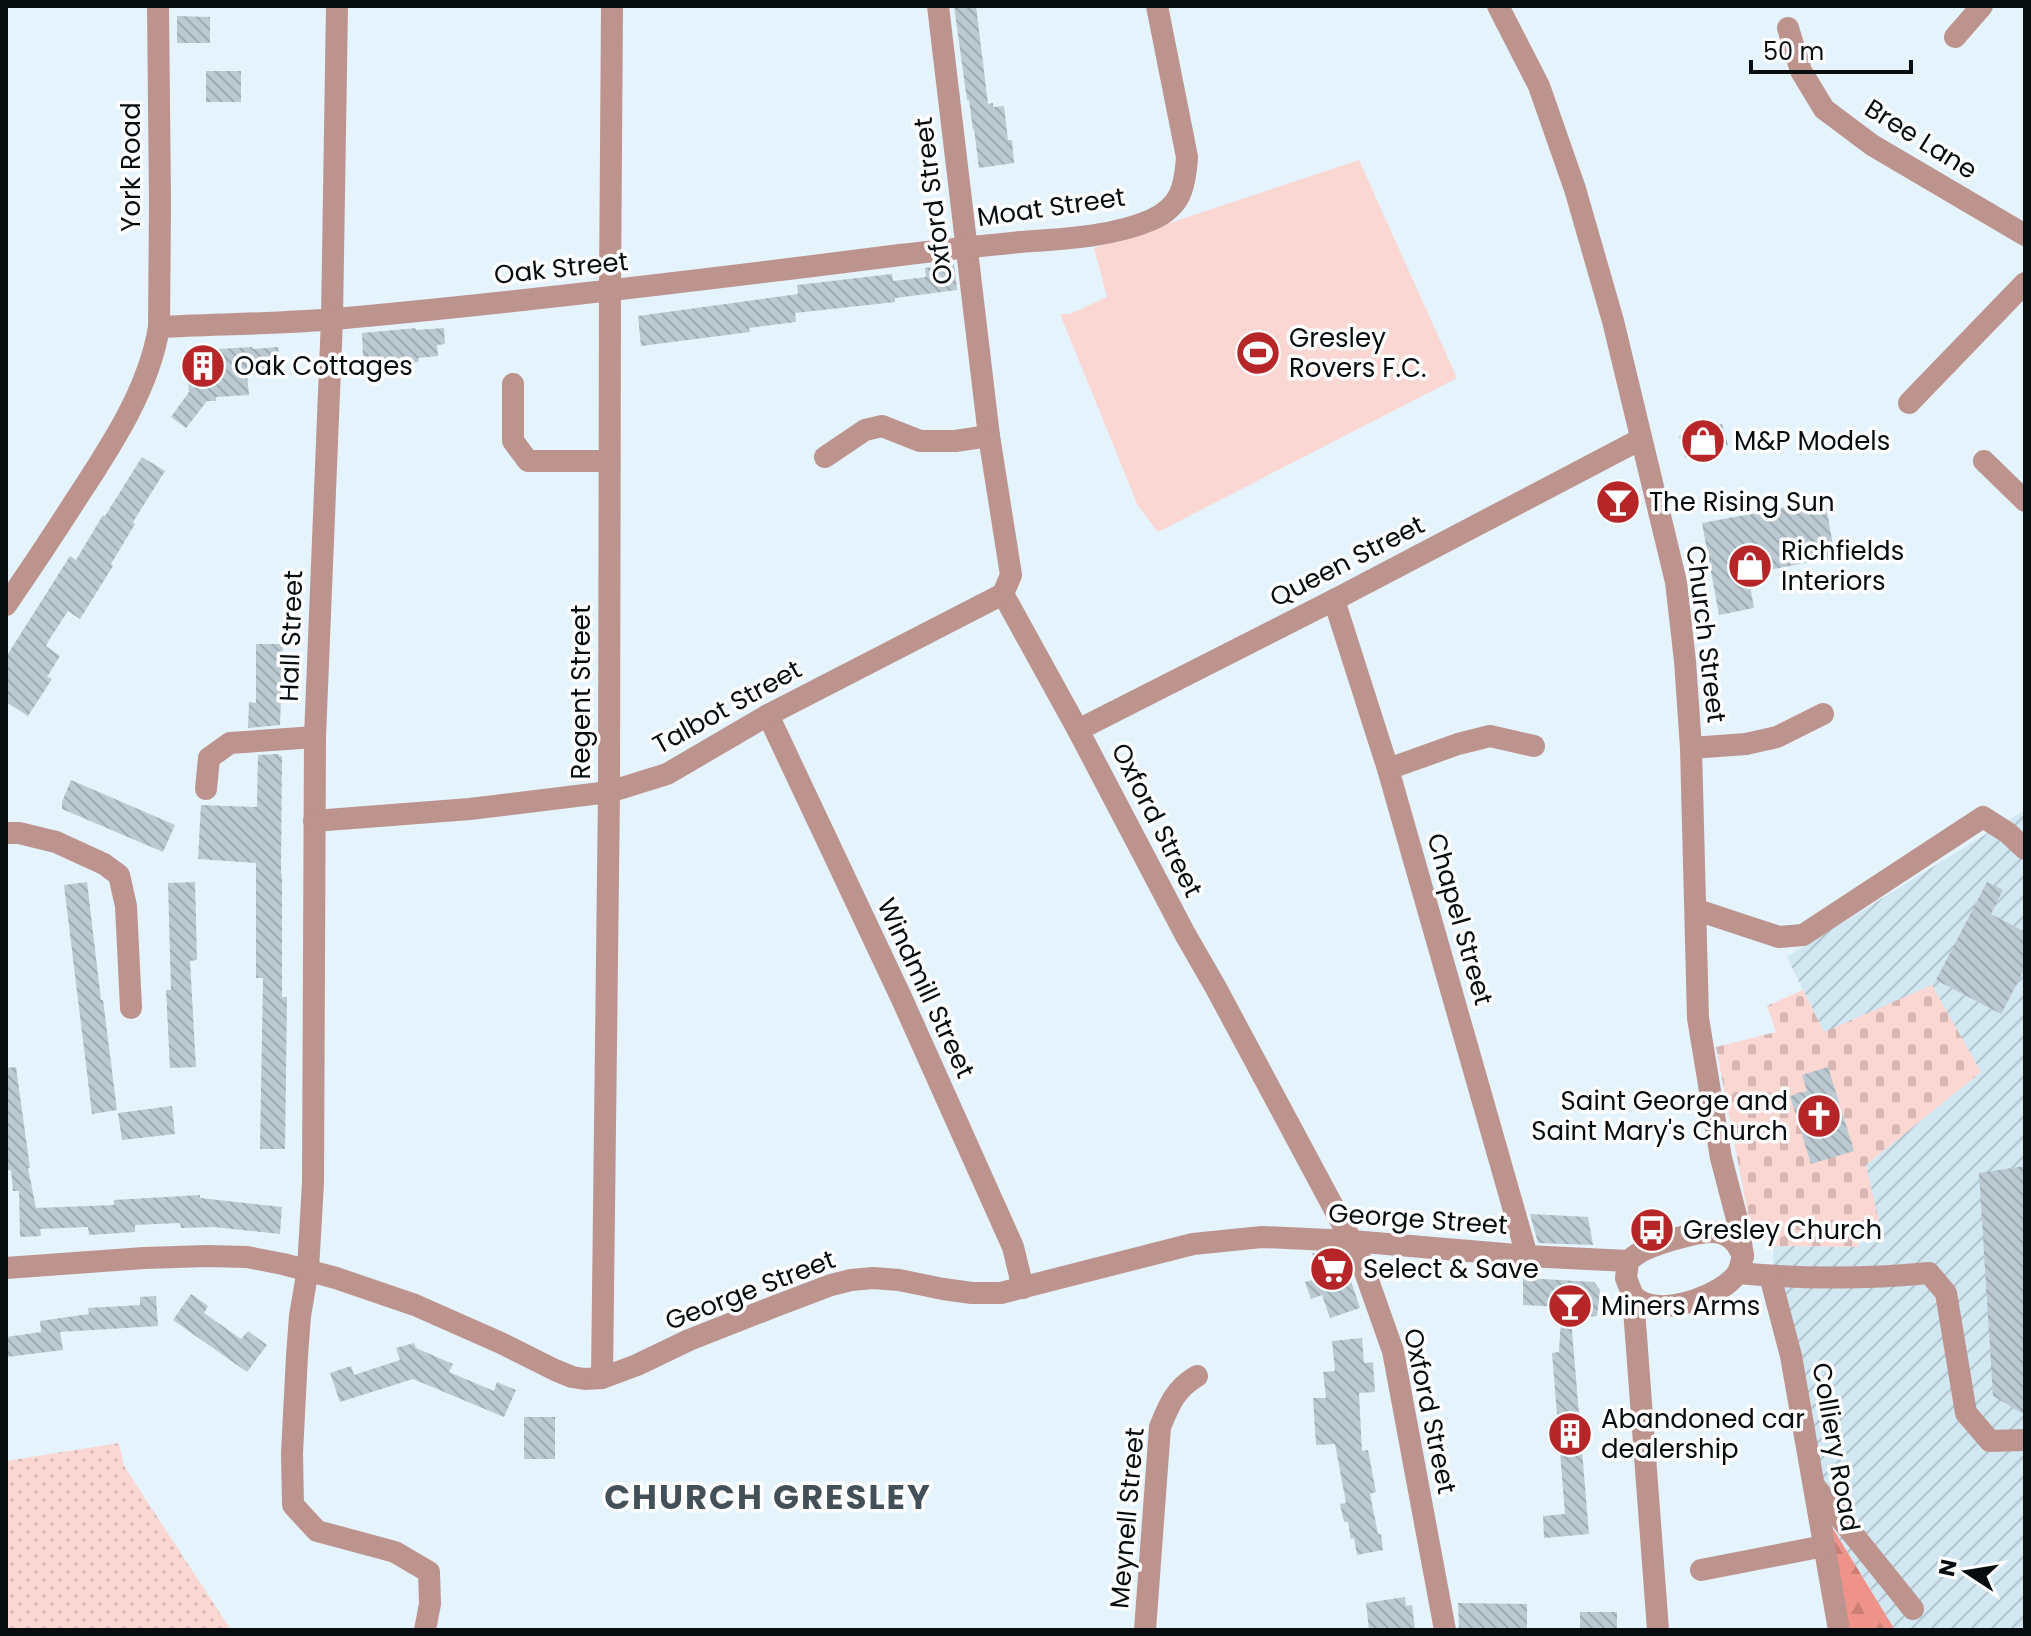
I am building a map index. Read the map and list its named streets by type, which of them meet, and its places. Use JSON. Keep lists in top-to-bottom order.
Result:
{
  "streets": {
    "street": [
      "Bree Lane",
      "York Road",
      "Oxford Street",
      "Moat Street",
      "Oak Street",
      "Queen Street",
      "Church Street",
      "Hall Street",
      "Regent Street",
      "Talbot Street",
      "Chapel Street",
      "Windmill Street",
      "George Street",
      "Colliery Road",
      "Meynell Street"
    ]
  },
  "crossings": [
    ["York Road", "Oak Street"],
    ["Oxford Street", "Moat Street"],
    ["Oxford Street", "Oak Street"],
    ["Oxford Street", "Queen Street"],
    ["Oxford Street", "Talbot Street"],
    ["Oxford Street", "George Street"],
    ["Moat Street", "Oak Street"],
    ["Oak Street", "Hall Street"],
    ["Oak Street", "Regent Street"],
    ["Queen Street", "Church Street"],
    ["Queen Street", "Chapel Street"],
    ["Hall Street", "Talbot Street"],
    ["Hall Street", "George Street"],
    ["Regent Street", "Talbot Street"],
    ["Regent Street", "George Street"],
    ["Talbot Street", "Windmill Street"],
    ["Chapel Street", "George Street"],
    ["Windmill Street", "George Street"]
  ],
  "districts": ["CHURCH GRESLEY"],
  "places": {
    "sports": ["Gresley Rovers F.C."],
    "building": ["Oak Cottages", "Abandoned car dealership"],
    "shop": ["M&P Models", "Richfields Interiors"],
    "bar": ["The Rising Sun", "Miners Arms"],
    "church": ["Saint George and Saint Mary's Church"],
    "bus stop": ["Gresley Church"],
    "supermarket": ["Select & Save"]
  },
  "scale_bar": "50 m",
  "north": "left"
}
